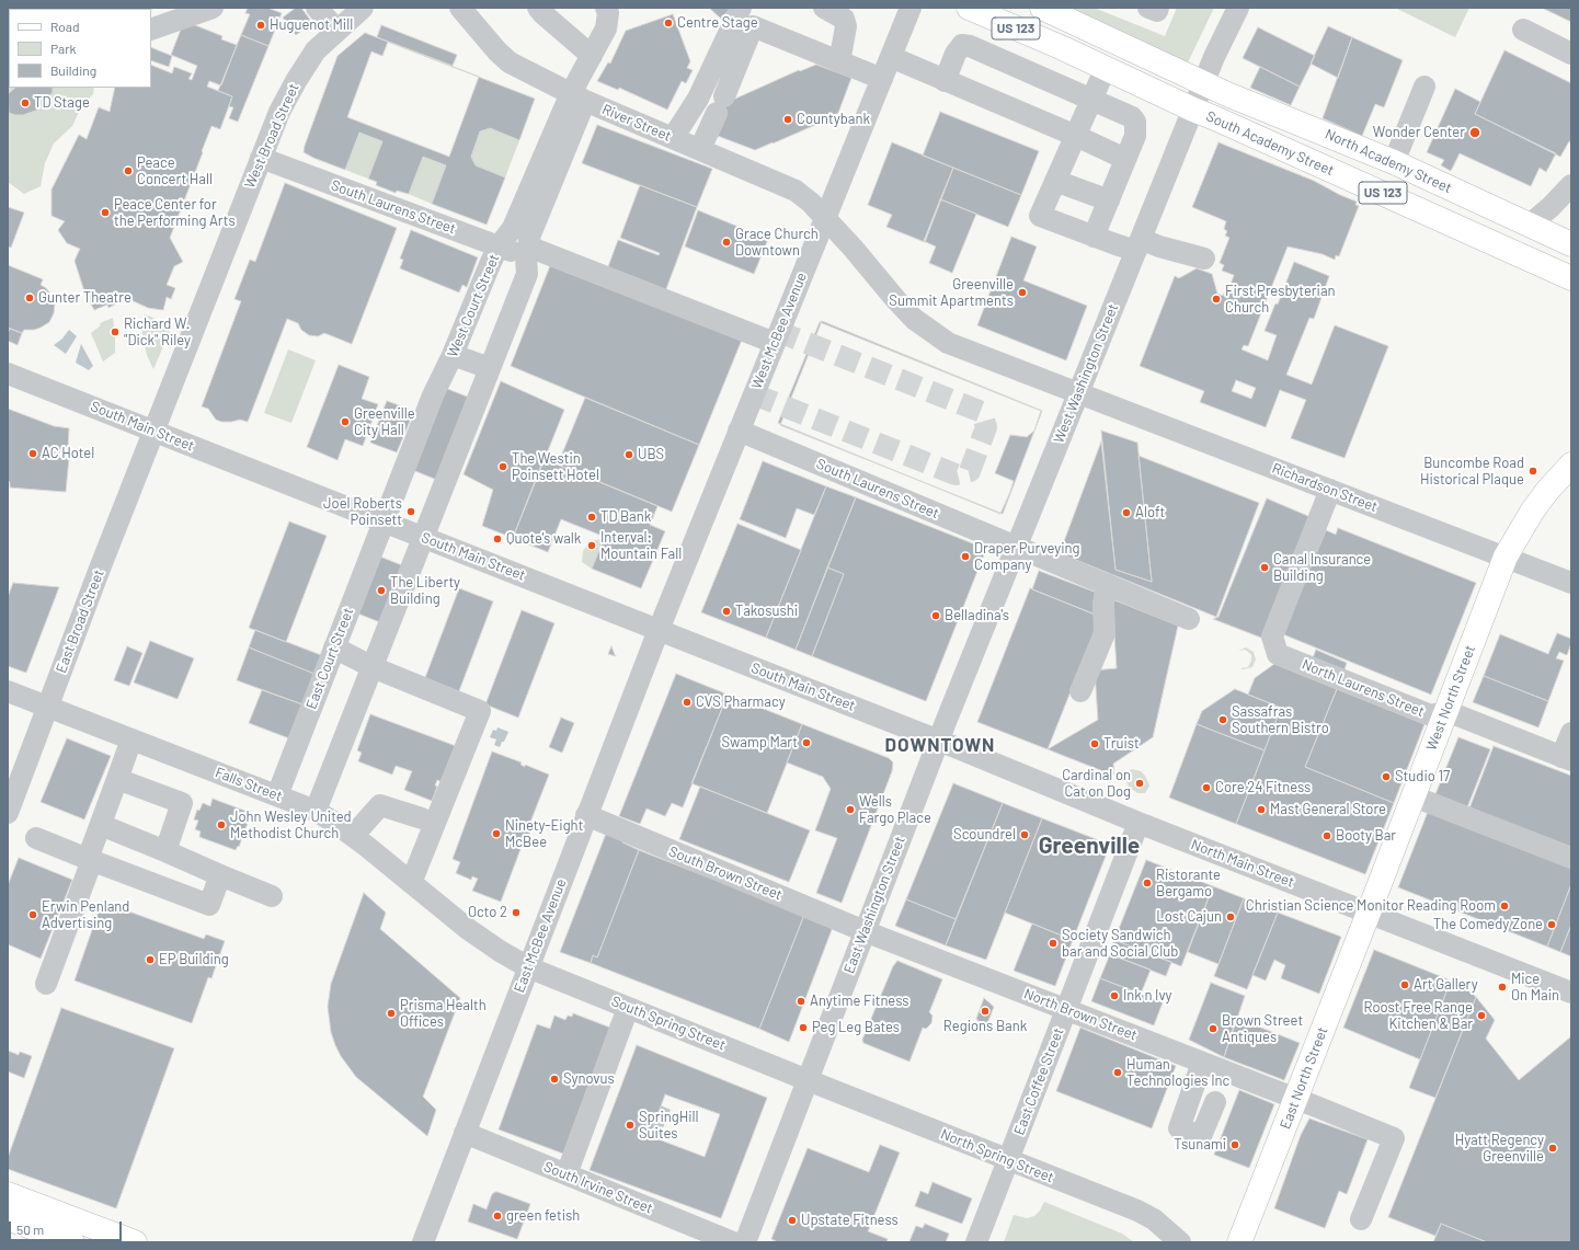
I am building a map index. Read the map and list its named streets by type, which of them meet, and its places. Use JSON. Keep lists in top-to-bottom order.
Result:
{
  "streets": {
    "main road": [
      "US 123",
      "South Academy Street",
      "North Academy Street",
      "West North Street",
      "East North Street"
    ],
    "street": [
      "River Street",
      "West Broad Street",
      "South Laurens Street",
      "West Court Street",
      "West McBee Avenue",
      "West Washington Street",
      "South Main Street",
      "Richardson Street",
      "East Broad Street",
      "East Court Street",
      "North Laurens Street",
      "Falls Street",
      "North Main Street",
      "South Brown Street",
      "East Washington Street",
      "East McBee Avenue",
      "North Brown Street",
      "South Spring Street",
      "East Coffee Street",
      "North Spring Street",
      "South Irvine Street"
    ]
  },
  "crossings": [
    ["US 123", "North Academy Street"],
    ["US 123", "West Washington Street"],
    ["River Street", "West Court Street"],
    ["River Street", "West McBee Avenue"],
    ["River Street", "Richardson Street"],
    ["West Broad Street", "South Laurens Street"],
    ["West Broad Street", "South Main Street"],
    ["West Broad Street", "East Broad Street"],
    ["South Academy Street", "West Washington Street"],
    ["North Academy Street", "West Washington Street"],
    ["South Laurens Street", "West Court Street"],
    ["South Laurens Street", "West McBee Avenue"],
    ["South Laurens Street", "West Washington Street"],
    ["West Court Street", "South Main Street"],
    ["West Court Street", "East Court Street"],
    ["West McBee Avenue", "South Main Street"],
    ["West McBee Avenue", "Richardson Street"],
    ["West McBee Avenue", "East McBee Avenue"],
    ["West Washington Street", "South Main Street"],
    ["West Washington Street", "Richardson Street"],
    ["West Washington Street", "North Main Street"],
    ["West Washington Street", "East Washington Street"],
    ["South Main Street", "East Broad Street"],
    ["South Main Street", "East Court Street"],
    ["South Main Street", "North Main Street"],
    ["South Main Street", "East Washington Street"],
    ["South Main Street", "East McBee Avenue"],
    ["Richardson Street", "North Laurens Street"],
    ["Richardson Street", "West North Street"],
    ["East Broad Street", "Falls Street"],
    ["East Court Street", "Falls Street"],
    ["North Laurens Street", "West North Street"],
    ["West North Street", "North Main Street"],
    ["West North Street", "East North Street"],
    ["Falls Street", "East McBee Avenue"],
    ["Falls Street", "South Spring Street"],
    ["North Main Street", "East Washington Street"],
    ["North Main Street", "East North Street"],
    ["North Main Street", "East Coffee Street"],
    ["South Brown Street", "East Washington Street"],
    ["South Brown Street", "East McBee Avenue"],
    ["South Brown Street", "North Brown Street"],
    ["East Washington Street", "North Brown Street"],
    ["East Washington Street", "South Spring Street"],
    ["East Washington Street", "North Spring Street"],
    ["East McBee Avenue", "South Spring Street"],
    ["East McBee Avenue", "South Irvine Street"],
    ["North Brown Street", "East North Street"],
    ["North Brown Street", "East Coffee Street"],
    ["South Spring Street", "North Spring Street"],
    ["East Coffee Street", "North Spring Street"]
  ],
  "districts": ["DOWNTOWN", "Greenville"],
  "places": [
    "Centre Stage",
    "Huguenot Mill",
    "TD Stage",
    "Countybank",
    "Wonder Center",
    "Peace Concert Hall",
    "Peace Center for the Performing Arts",
    "Grace Church Downtown",
    "Greenville Summit Apartments",
    "Gunter Theatre",
    "First Presbyterian Church",
    "Richard W. \"Dick\" Riley",
    "Greenville City Hall",
    "AC Hotel",
    "UBS",
    "The Westin Poinsett Hotel",
    "Buncombe Road Historical Plaque",
    "Joel Roberts Poinsett",
    "Aloft",
    "TD Bank",
    "Quote's walk",
    "Interval: Mountain Fall",
    "Draper Purveying Company",
    "Canal Insurance Building",
    "The Liberty Building",
    "Takosushi",
    "Belladina's",
    "CVS Pharmacy",
    "Sassafras Southern Bistro",
    "Swamp Mart",
    "Truist",
    "Studio 17",
    "Cardinal on Cat on Dog",
    "Core 24 Fitness",
    "Wells Fargo Place",
    "Mast General Store",
    "John Wesley United Methodist Church",
    "Ninety-Eight McBee",
    "Scoundrel",
    "Booty Bar",
    "Ristorante Bergamo",
    "Christian Science Monitor Reading Room",
    "Octo 2",
    "Erwin Penland Advertising",
    "Lost Cajun",
    "The Comedy Zone",
    "Society Sandwich bar and Social Club",
    "EP Building",
    "Art Gallery",
    "Mice On Main",
    "Ink n Ivy",
    "Anytime Fitness",
    "Regions Bank",
    "Prisma Health Offices",
    "Roost Free Range Kitchen & Bar",
    "Peg Leg Bates",
    "Brown Street Antiques",
    "Human Technologies Inc",
    "Synovus",
    "SpringHill Suites",
    "Tsunami",
    "Hyatt Regency Greenville",
    "green fetish",
    "Upstate Fitness"
  ],
  "legend": ["Road", "Park", "Building"],
  "scale_bar": "50 m"
}
